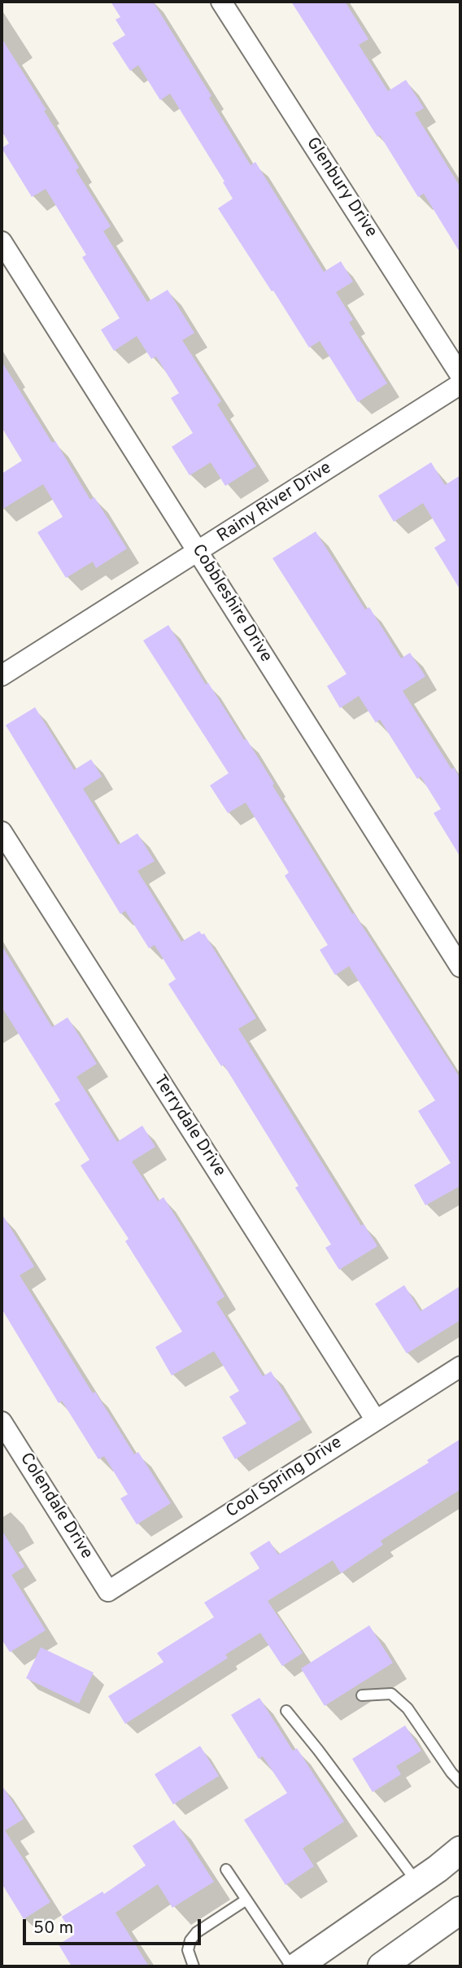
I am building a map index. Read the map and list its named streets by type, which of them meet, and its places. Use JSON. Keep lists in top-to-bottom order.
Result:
{
  "streets": {
    "street": [
      "Glenbury Drive",
      "Rainy River Drive",
      "Cobbleshire Drive",
      "Terrydale Drive",
      "Cool Spring Drive",
      "Colendale Drive"
    ]
  },
  "crossings": [
    ["Rainy River Drive", "Cobbleshire Drive"],
    ["Terrydale Drive", "Cool Spring Drive"],
    ["Cool Spring Drive", "Colendale Drive"]
  ],
  "scale_bar": "50 m"
}
